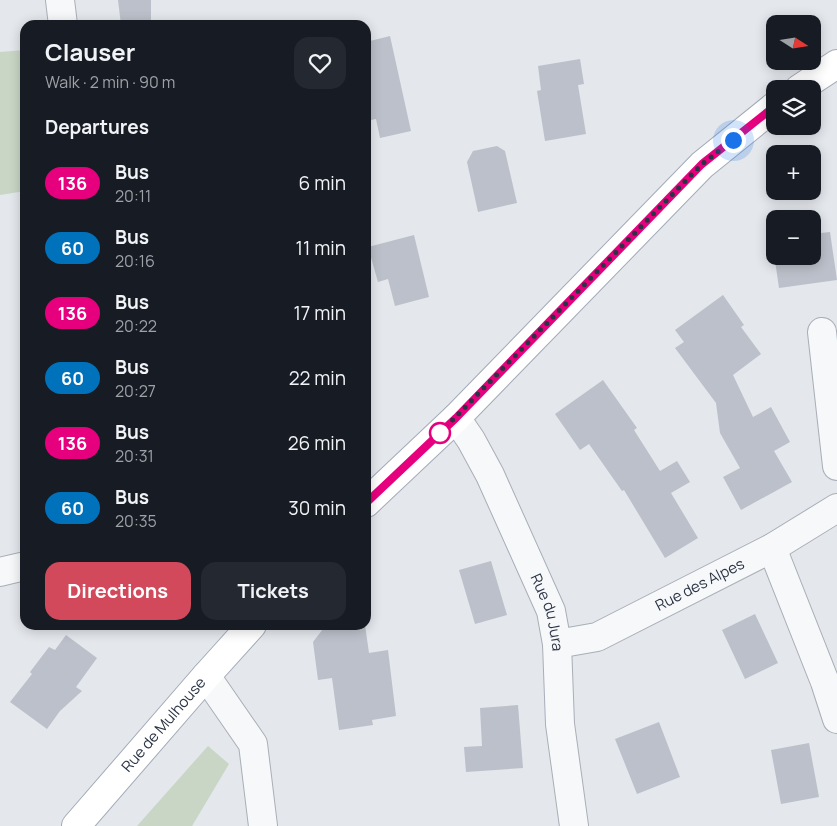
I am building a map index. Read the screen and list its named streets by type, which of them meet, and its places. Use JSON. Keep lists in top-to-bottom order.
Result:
{
  "streets": {
    "main road": ["Rue de Mulhouse"],
    "street": ["Rue des Alpes", "Rue du Jura"]
  },
  "crossings": [
    ["Rue des Alpes", "Rue du Jura"]
  ],
  "lines": ["bus line 136"],
  "north": "right",
  "page": {
    "map_buttons": ["+", "−"],
    "heading": [
      ["Clauser", "Walk · 2 min · 90 m"],
      "Departures"
    ],
    "list": [
      {
        "mark": "136",
        "name": "Bus",
        "note": "20:11",
        "value": "6 min"
      },
      {
        "mark": "60",
        "name": "Bus",
        "note": "20:16",
        "value": "11 min"
      },
      {
        "mark": "136",
        "name": "Bus",
        "note": "20:22",
        "value": "17 min"
      },
      {
        "mark": "60",
        "name": "Bus",
        "note": "20:27",
        "value": "22 min"
      },
      {
        "mark": "136",
        "name": "Bus",
        "note": "20:31",
        "value": "26 min"
      },
      {
        "mark": "60",
        "name": "Bus",
        "note": "20:35",
        "value": "30 min"
      }
    ],
    "buttons": ["Directions", "Tickets"]
  }
}
